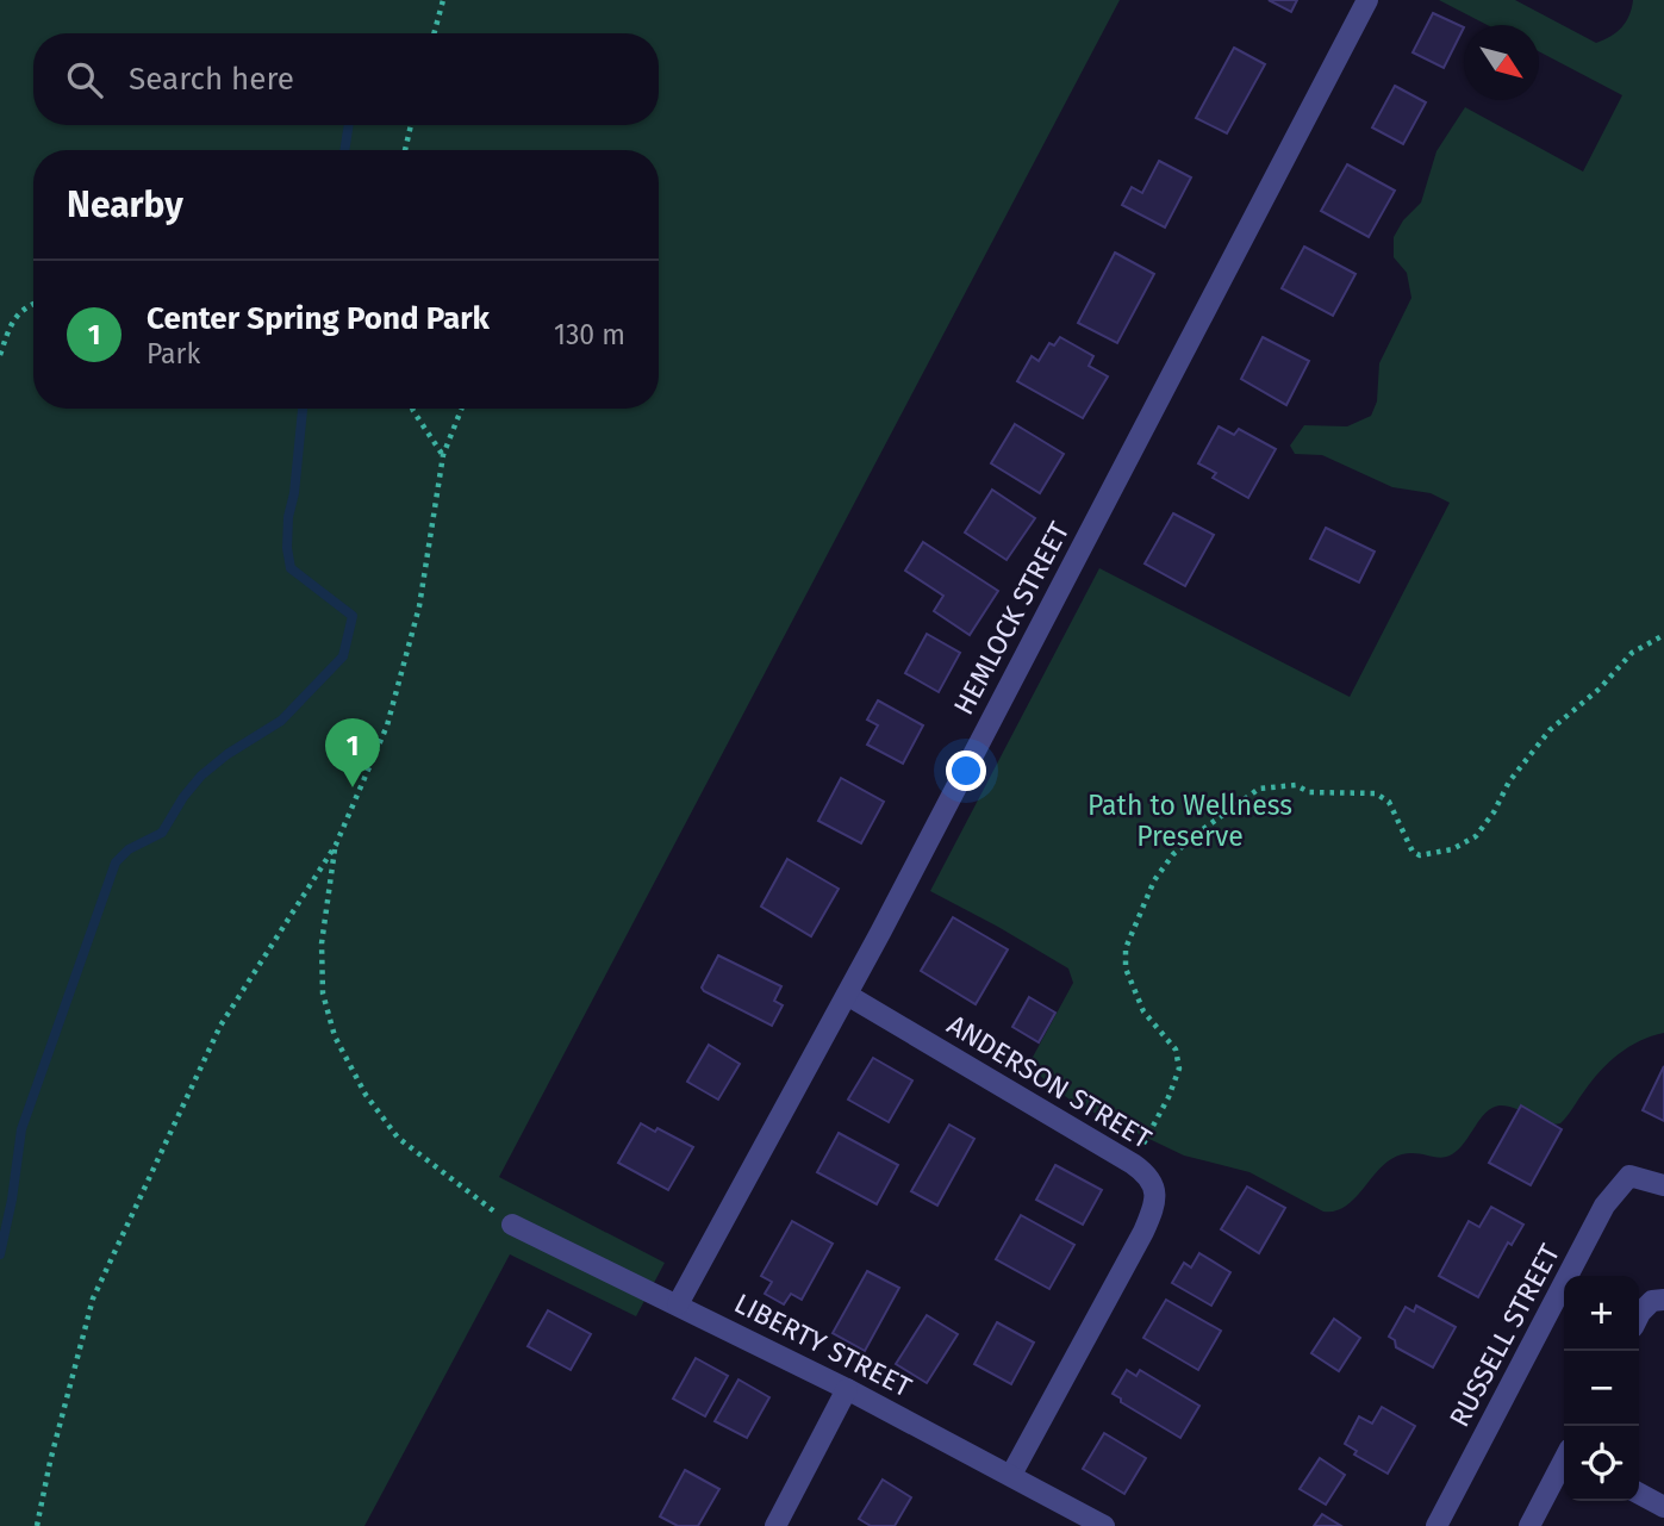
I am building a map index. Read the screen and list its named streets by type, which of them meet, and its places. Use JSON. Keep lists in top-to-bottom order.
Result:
{
  "streets": {
    "street": [
      "HEMLOCK STREET",
      "ANDERSON STREET",
      "RUSSELL STREET",
      "LIBERTY STREET"
    ]
  },
  "crossings": [
    ["HEMLOCK STREET", "ANDERSON STREET"],
    ["HEMLOCK STREET", "LIBERTY STREET"],
    ["ANDERSON STREET", "LIBERTY STREET"]
  ],
  "parks": ["Path to Wellness Preserve"],
  "north": "bottom right",
  "page": {
    "search": "Search here",
    "heading": "Nearby",
    "list": [
      {
        "mark": "1",
        "name": "Center Spring Pond Park",
        "note": "Park",
        "value": "130 m"
      }
    ],
    "pins": "1",
    "map_buttons": ["+", "−"]
  }
}
